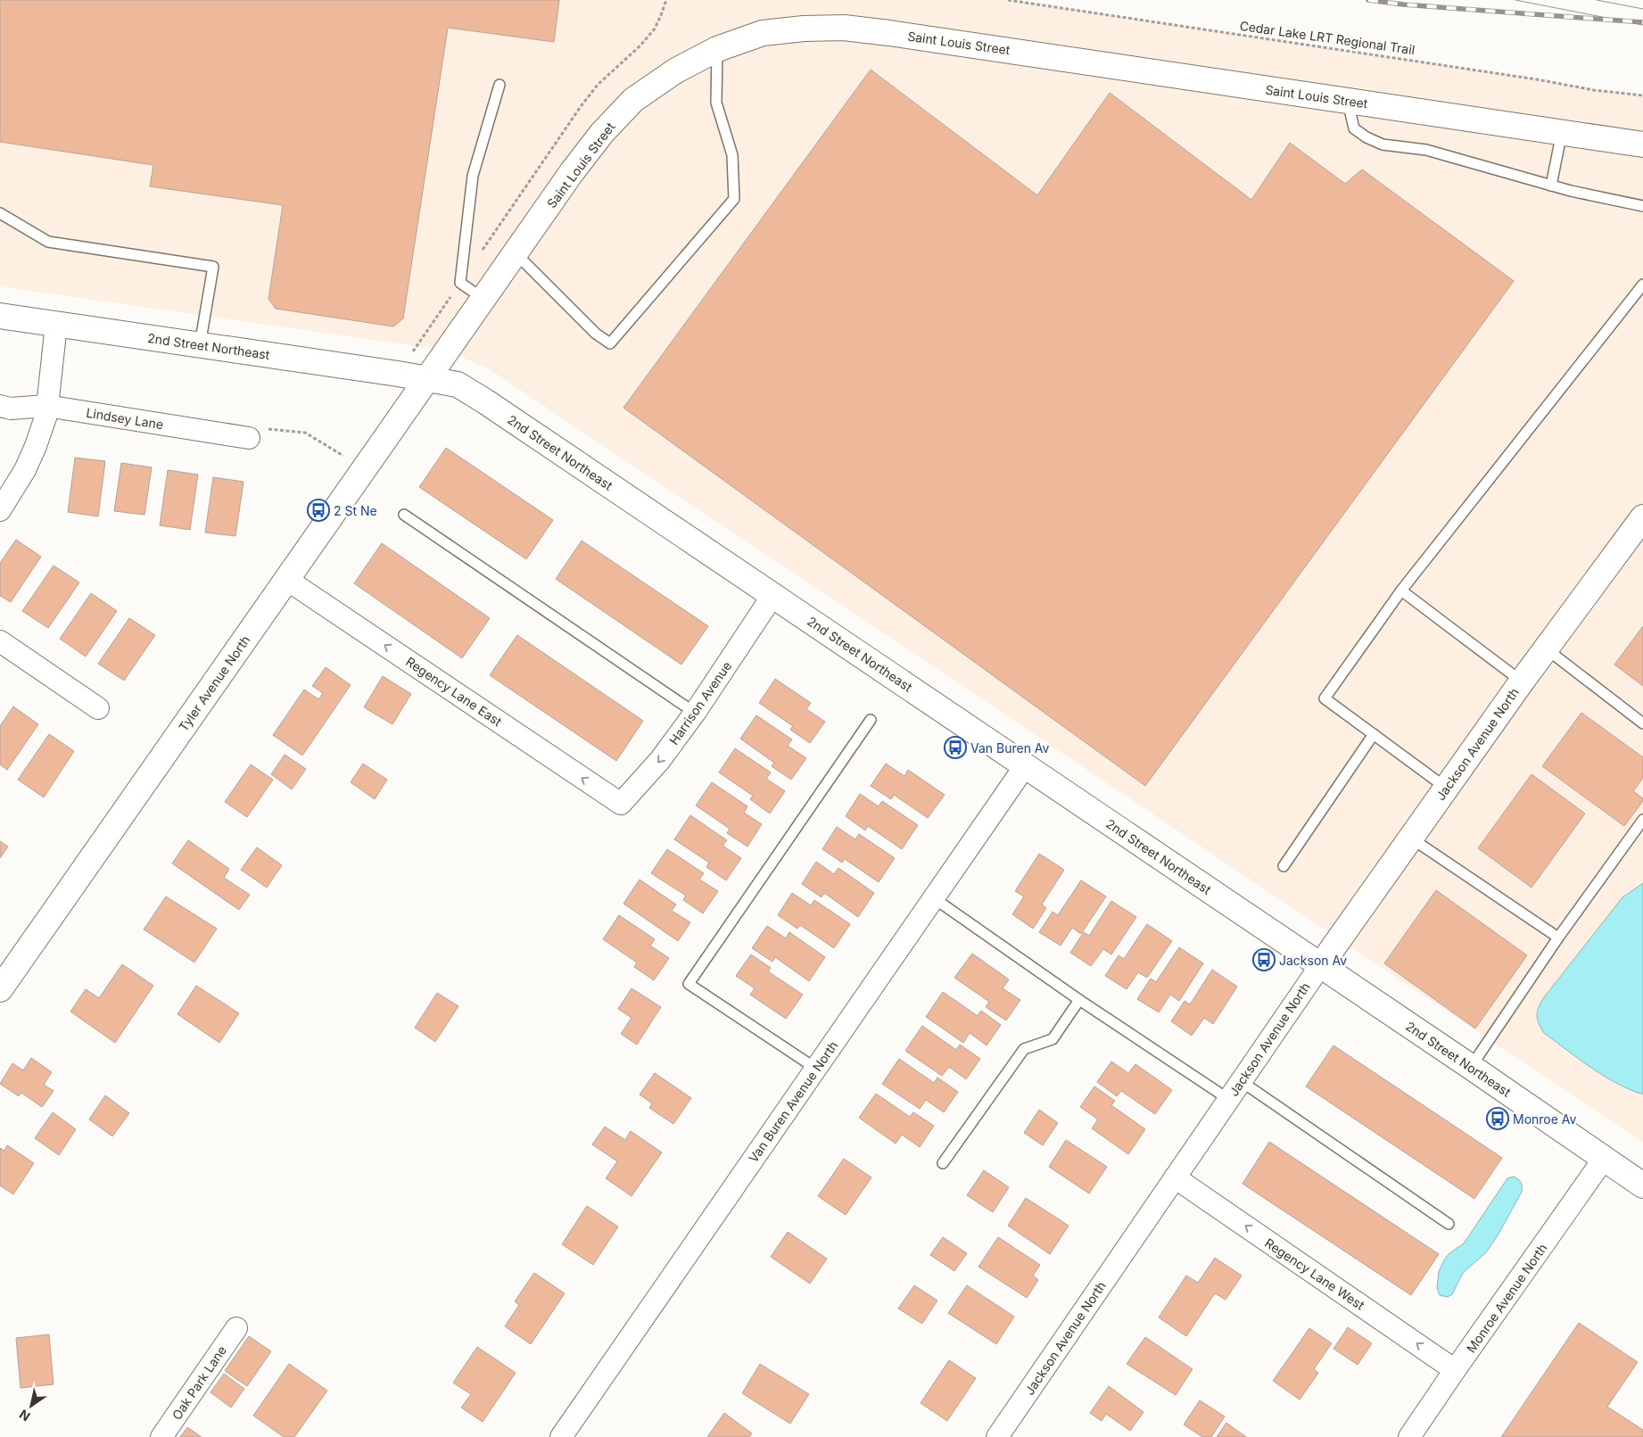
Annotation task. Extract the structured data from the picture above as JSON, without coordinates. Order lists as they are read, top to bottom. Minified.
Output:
{"streets":{"street":["Saint Louis Street","2nd Street Northeast","Lindsey Lane","Tyler Avenue North","Regency Lane East","Harrison Avenue","Jackson Avenue North","Van Buren Avenue North","Regency Lane West","Monroe Avenue North","Oak Park Lane"],"path":["Cedar Lake LRT Regional Trail"]},"crossings":[["Saint Louis Street","2nd Street Northeast"],["Saint Louis Street","Tyler Avenue North"],["2nd Street Northeast","Tyler Avenue North"],["2nd Street Northeast","Harrison Avenue"],["2nd Street Northeast","Jackson Avenue North"],["2nd Street Northeast","Van Buren Avenue North"],["2nd Street Northeast","Monroe Avenue North"],["Tyler Avenue North","Regency Lane East"],["Regency Lane East","Harrison Avenue"],["Jackson Avenue North","Regency Lane West"],["Regency Lane West","Monroe Avenue North"]],"one_way":["Regency Lane East","Harrison Avenue","Regency Lane West"],"places":{"bus stop":["2 St Ne","Van Buren Av","Jackson Av","Monroe Av"]},"north":"bottom left"}
